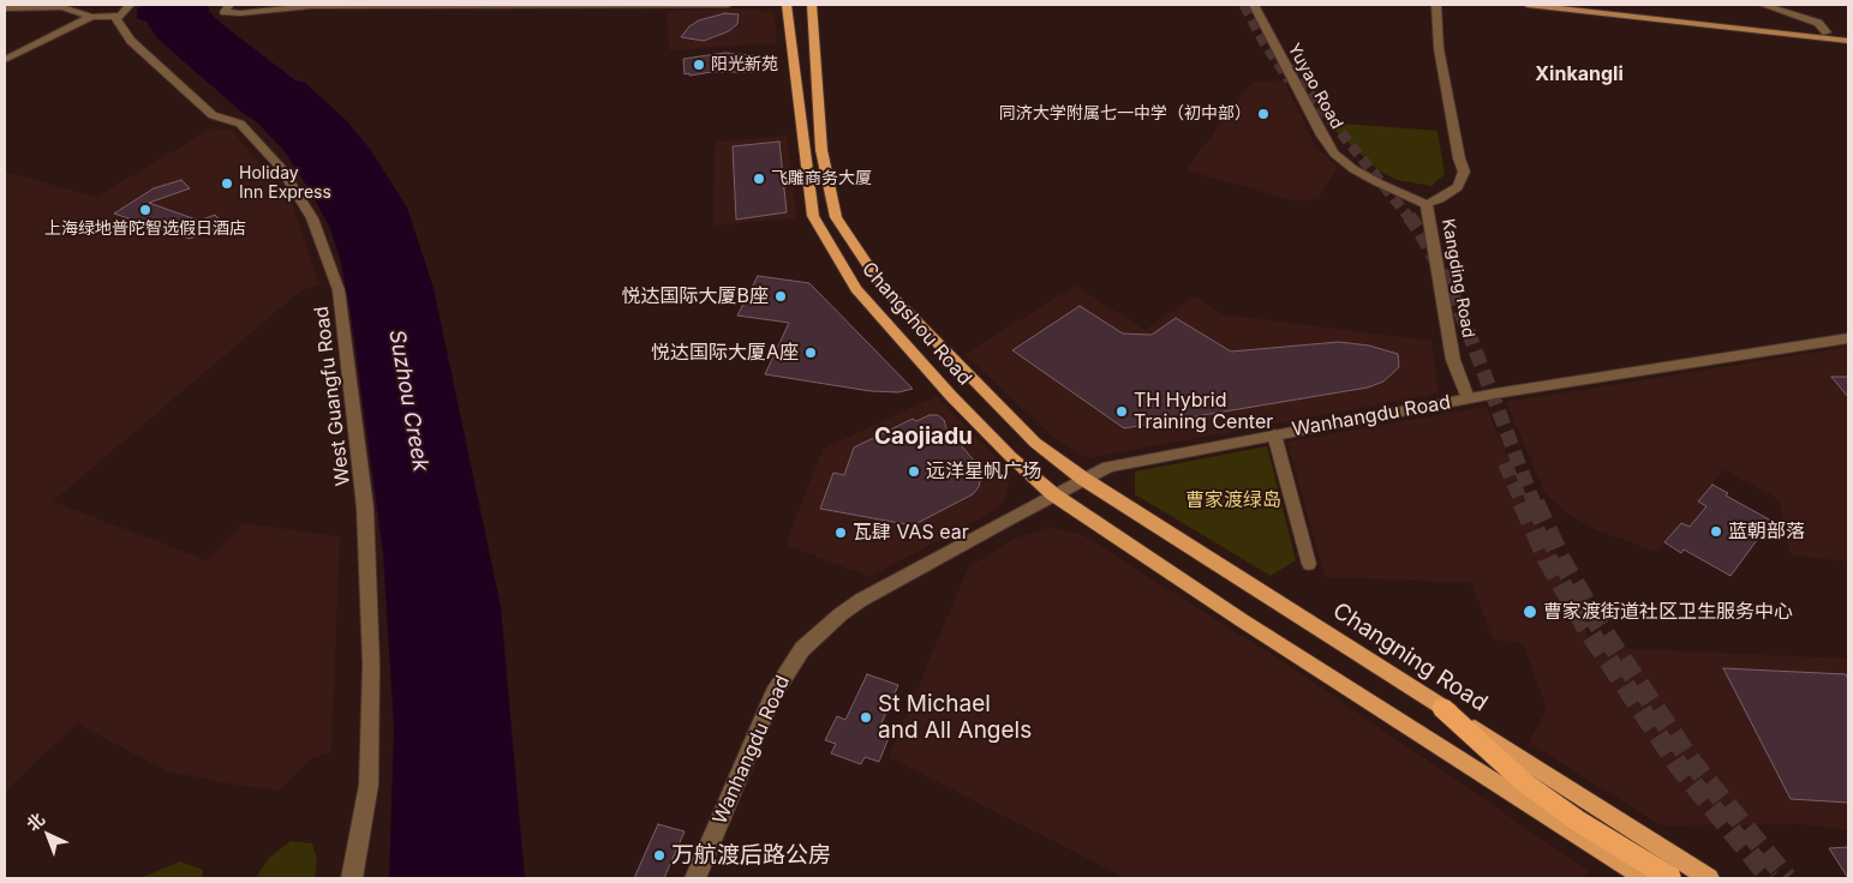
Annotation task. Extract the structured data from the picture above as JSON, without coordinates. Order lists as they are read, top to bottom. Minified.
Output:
{"streets":{"main road":["Changshou Road","Changning Road"],"street":["Yuyao Road","Kangding Road","West Guangfu Road","Wanhangdu Road"]},"crossings":[["Yuyao Road","Kangding Road"],["Kangding Road","Wanhangdu Road"],["Changshou Road","Wanhangdu Road"],["Changshou Road","Changning Road"],["Wanhangdu Road","Changning Road"]],"districts":["Xinkangli","Caojiadu"],"water":["Suzhou Creek"],"parks":["曹家渡绿岛"],"places":["阳光新苑","同济大学附属七一中学（初中部）","飞雕商务大厦","Holiday Inn Express","上海绿地普陀智选假日酒店","悦达国际大厦B座","悦达国际大厦A座","TH Hybrid Training Center","远洋星帆广场","蓝朝部落","瓦肆 VAS ear","曹家渡街道社区卫生服务中心","St Michael and All Angels","万航渡后路公房"],"north":"top left"}
